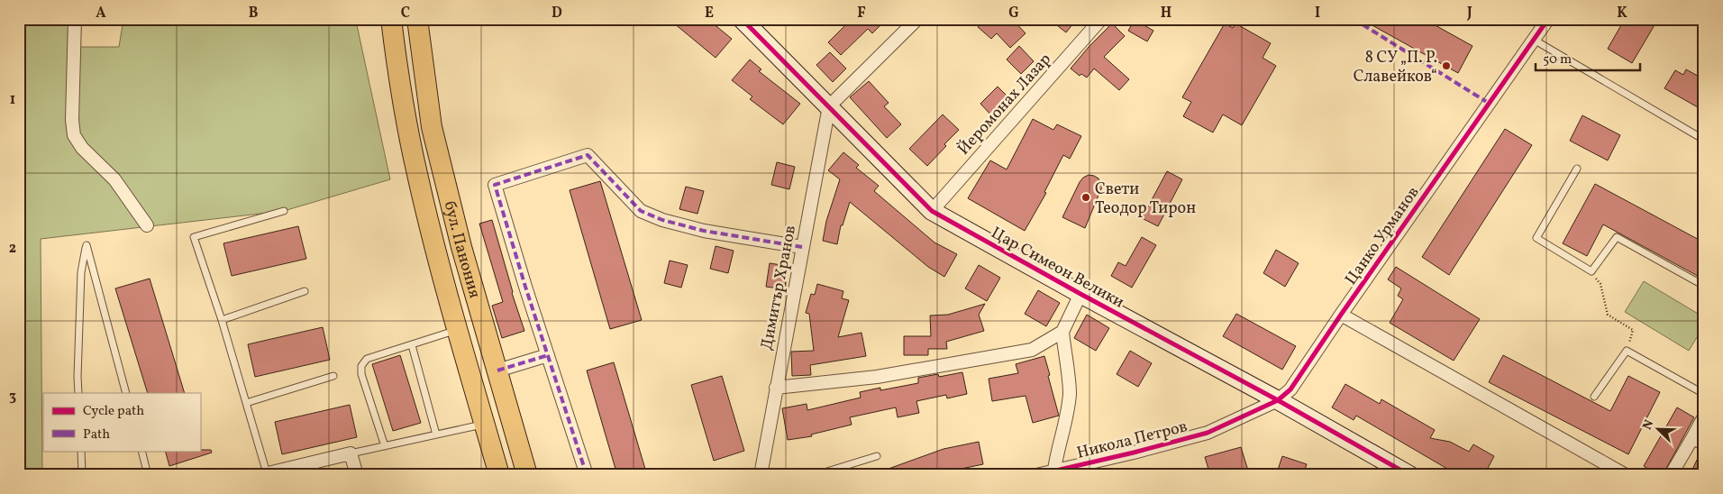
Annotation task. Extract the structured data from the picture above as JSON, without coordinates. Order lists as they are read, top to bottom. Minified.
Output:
{"streets":{"main road":["бул. Панония","Цар Симеон Велики"],"street":["Йеромонах Лазар","Цанко Урманов","Димитър Хранов","Никола Петров"]},"crossings":[["Йеромонах Лазар","Цар Симеон Велики"],["Цанко Урманов","Цар Симеон Велики"],["Цанко Урманов","Никола Петров"],["Цар Симеон Велики","Димитър Хранов"]],"places":["8 СУ „П. Р. Славейков“","Свети Теодор Тирон"],"legend":["Cycle path","Path"],"scale_bar":"50 m","north":"top left","grid":{"columns":["A","B","C","D","E","F","G","H","I","J","K"],"rows":["1","2","3"]}}
